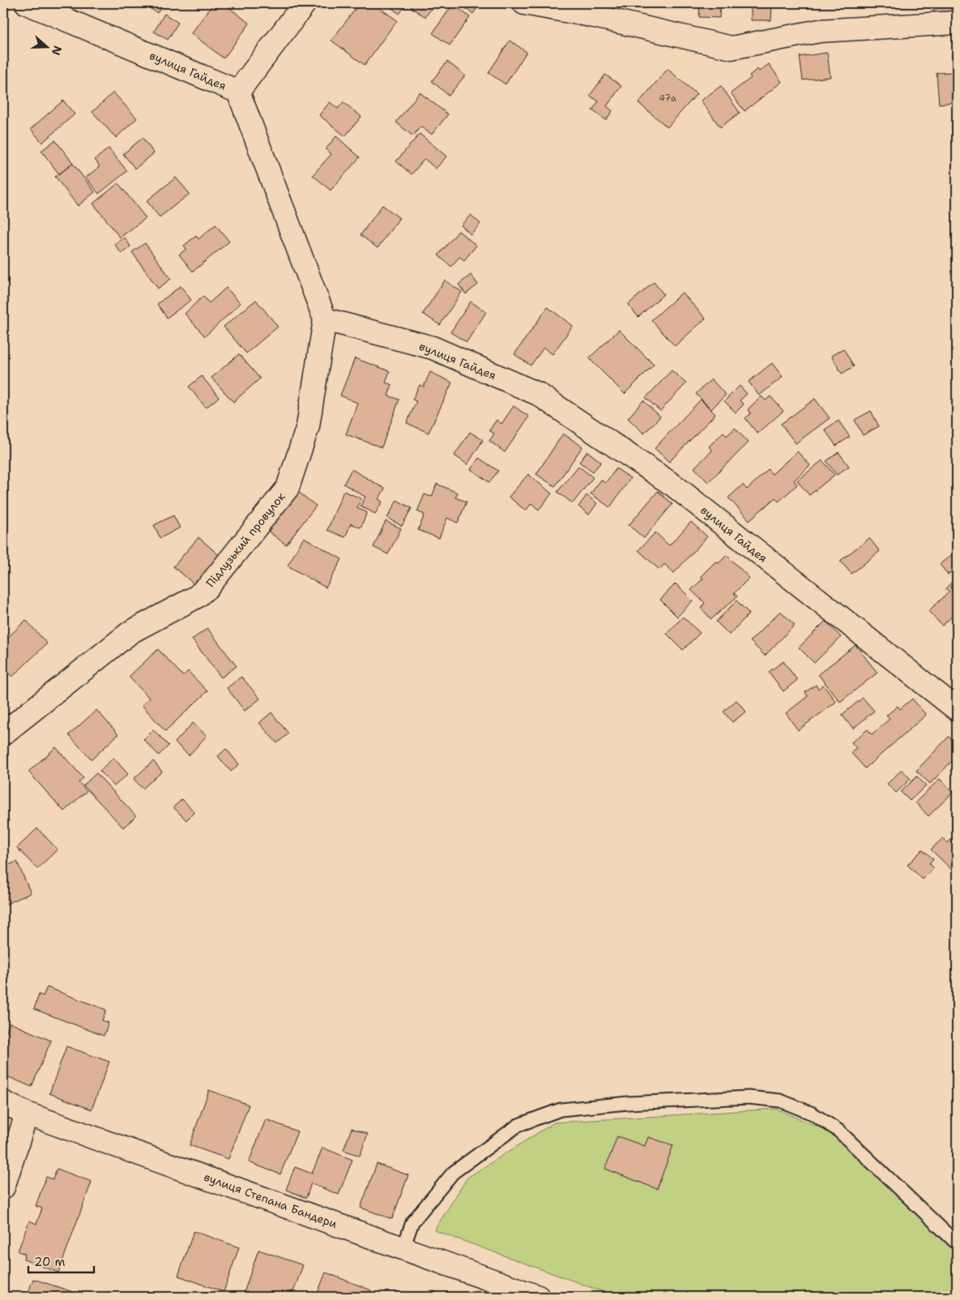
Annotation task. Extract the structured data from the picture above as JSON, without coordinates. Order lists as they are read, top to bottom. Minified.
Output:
{"streets":{"street":["вулиця Гайдея","Підлузький провулок","вулиця Степана Бандери"]},"crossings":[["вулиця Гайдея","Підлузький провулок"]],"house_numbers":["47а"],"scale_bar":"20 m","north":"right"}
